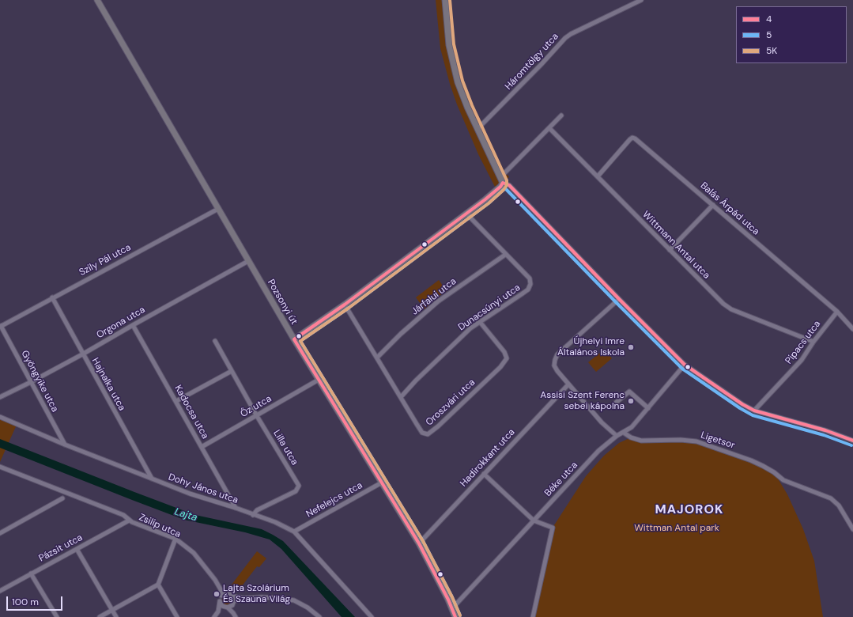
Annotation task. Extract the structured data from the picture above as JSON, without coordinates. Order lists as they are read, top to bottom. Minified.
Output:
{"streets":{"main road":["Pozsonyi út"],"street":["Háromtölgy utca","Balás Árpád utca","Wittmann Antal utca","Szily Pál utca","Járfalui utca","Dunacsúnyi utca","Orgona utca","Pipacs utca","Gyöngyike utca","Hajnalka utca","Oroszvári utca","Őz utca","Kadocsa utca","Ligetsor","Lilla utca","Hadirokkant utca","Béke utca","Dohy János utca","Nefelejcs utca","Zsilip utca","Pázsit utca"]},"crossings":[["Balás Árpád utca","Wittmann Antal utca"],["Balás Árpád utca","Pipacs utca"],["Wittmann Antal utca","Pipacs utca"],["Szily Pál utca","Pozsonyi út"],["Szily Pál utca","Gyöngyike utca"],["Szily Pál utca","Hajnalka utca"],["Járfalui utca","Dunacsúnyi utca"],["Járfalui utca","Oroszvári utca"],["Pozsonyi út","Orgona utca"],["Pozsonyi út","Őz utca"],["Pozsonyi út","Hadirokkant utca"],["Pozsonyi út","Béke utca"],["Pozsonyi út","Nefelejcs utca"],["Dunacsúnyi utca","Oroszvári utca"],["Orgona utca","Gyöngyike utca"],["Orgona utca","Hajnalka utca"],["Orgona utca","Kadocsa utca"],["Gyöngyike utca","Dohy János utca"],["Hajnalka utca","Dohy János utca"],["Őz utca","Kadocsa utca"],["Őz utca","Lilla utca"],["Kadocsa utca","Dohy János utca"],["Ligetsor","Béke utca"],["Lilla utca","Dohy János utca"],["Dohy János utca","Nefelejcs utca"],["Zsilip utca","Pázsit utca"]],"districts":["MAJOROK"],"water":["Lajta"],"parks":["Wittman Antal park"],"places":["Újhelyi Imre Általános Iskola","Assisi Szent Ferenc sebei kápolna","Lajta Szolárium És Szauna Világ"],"lines":["transit line 5K","transit line 4","transit line 5"],"legend":["4","5","5K"],"scale_bar":"100 m"}
